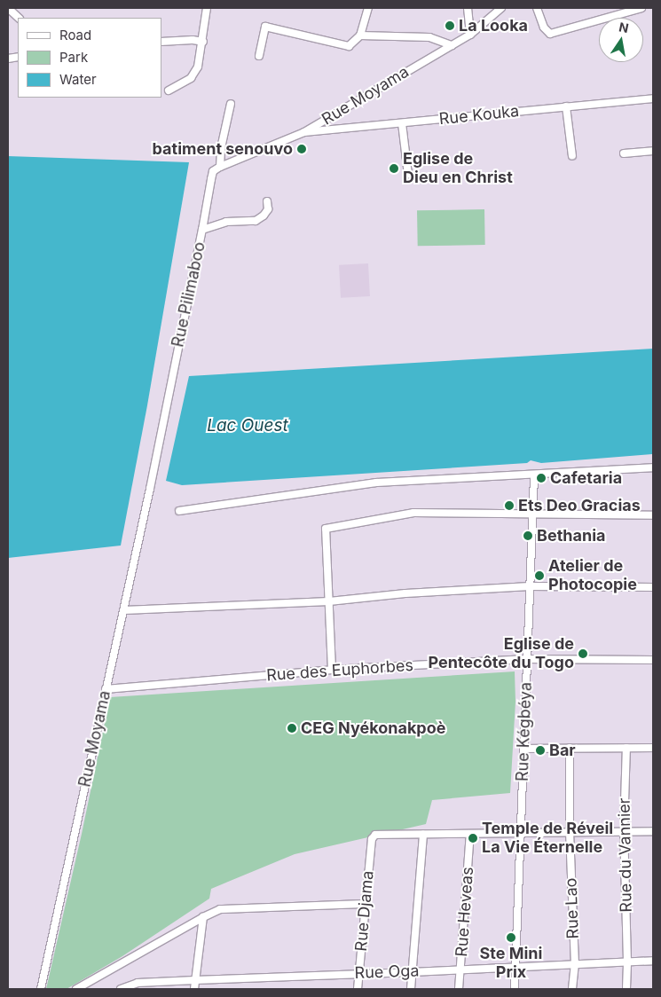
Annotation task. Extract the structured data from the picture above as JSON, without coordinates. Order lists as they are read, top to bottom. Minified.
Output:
{"streets":{"street":["Rue Moyama","Rue Kouka","Rue Pilimaboo","Rue des Euphorbes","Rue Kégbéya","Rue du Vannier","Rue Lao","Rue Djama","Rue Heveas","Rue Oga"]},"crossings":[["Rue Moyama","Rue Kouka"],["Rue Moyama","Rue Pilimaboo"],["Rue Moyama","Rue des Euphorbes"],["Rue des Euphorbes","Rue Kégbéya"],["Rue Kégbéya","Rue Oga"],["Rue du Vannier","Rue Oga"],["Rue Lao","Rue Oga"],["Rue Djama","Rue Oga"],["Rue Heveas","Rue Oga"]],"water":["Lac Ouest"],"places":["La Looka","batiment senouvo","Eglise de Dieu en Christ","Cafetaria","Ets Deo Gracias","Bethania","Atelier de Photocopie","Eglise de Pentecôte du Togo","CEG Nyékonakpoè","Bar","Temple de Réveil La Vie Éternelle","Ste Mini Prix"],"legend":["Road","Park","Water"],"north":"top"}
